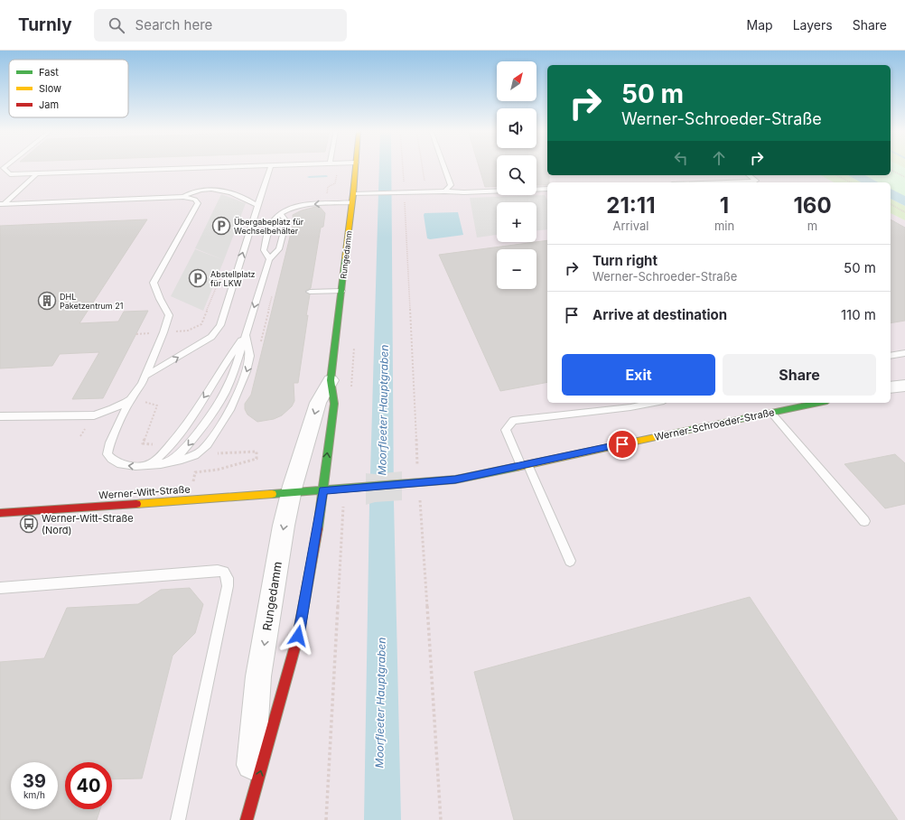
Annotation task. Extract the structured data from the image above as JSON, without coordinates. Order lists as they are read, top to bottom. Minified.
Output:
{"streets":{"street":["Rungedamm","Werner-Schroeder-Straße","Werner-Witt-Straße"]},"crossings":[["Rungedamm","Werner-Schroeder-Straße"],["Rungedamm","Werner-Witt-Straße"],["Werner-Schroeder-Straße","Werner-Witt-Straße"]],"water":["Moorfleeter Hauptgraben"],"places":{"parking":["Übergabeplatz für Wechselbehälter","Abstellplatz für LKW"],"building":["DHL Paketzentrum 21"],"bus stop":["Werner-Witt-Straße (Nord)"]},"legend":["Fast","Slow","Jam"],"north":"top right","page":{"header":"Turnly","search":"Search here","nav":["Map","Layers","Share"],"map_buttons":["+","−"],"turn":["50 m","Werner-Schroeder-Straße"],"eta":["21:11","Arrival","1","min","160","m"],"list":[{"name":"Turn right","note":"Werner-Schroeder-Straße","value":"50 m"},{"name":"Arrive at destination","value":"110 m"}],"buttons":["Exit","Share"],"speed":"39 km/h","limit":"40"}}
